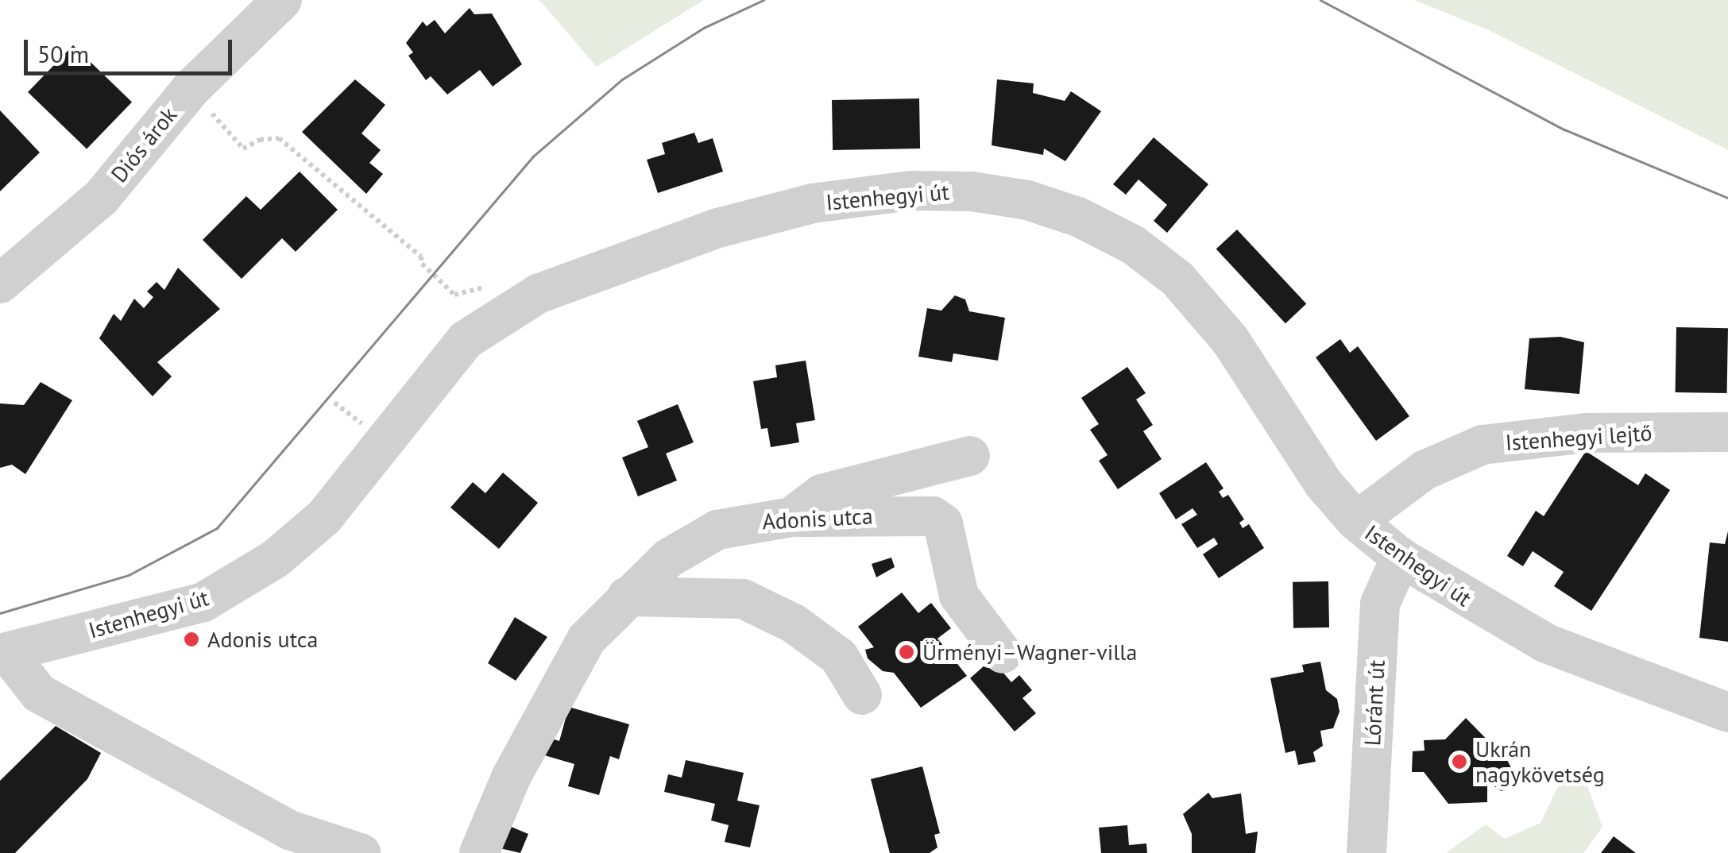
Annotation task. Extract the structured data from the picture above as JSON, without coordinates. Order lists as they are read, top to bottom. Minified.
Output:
{"streets":{"street":["Diós árok","Istenhegyi út","Istenhegyi lejtő","Adonis utca","Lóránt út"]},"crossings":[["Istenhegyi út","Istenhegyi lejtő"],["Istenhegyi út","Lóránt út"]],"places":["Adonis utca","Ürményi–Wagner-villa","Ukrán nagykövetség"],"scale_bar":"50 m"}
